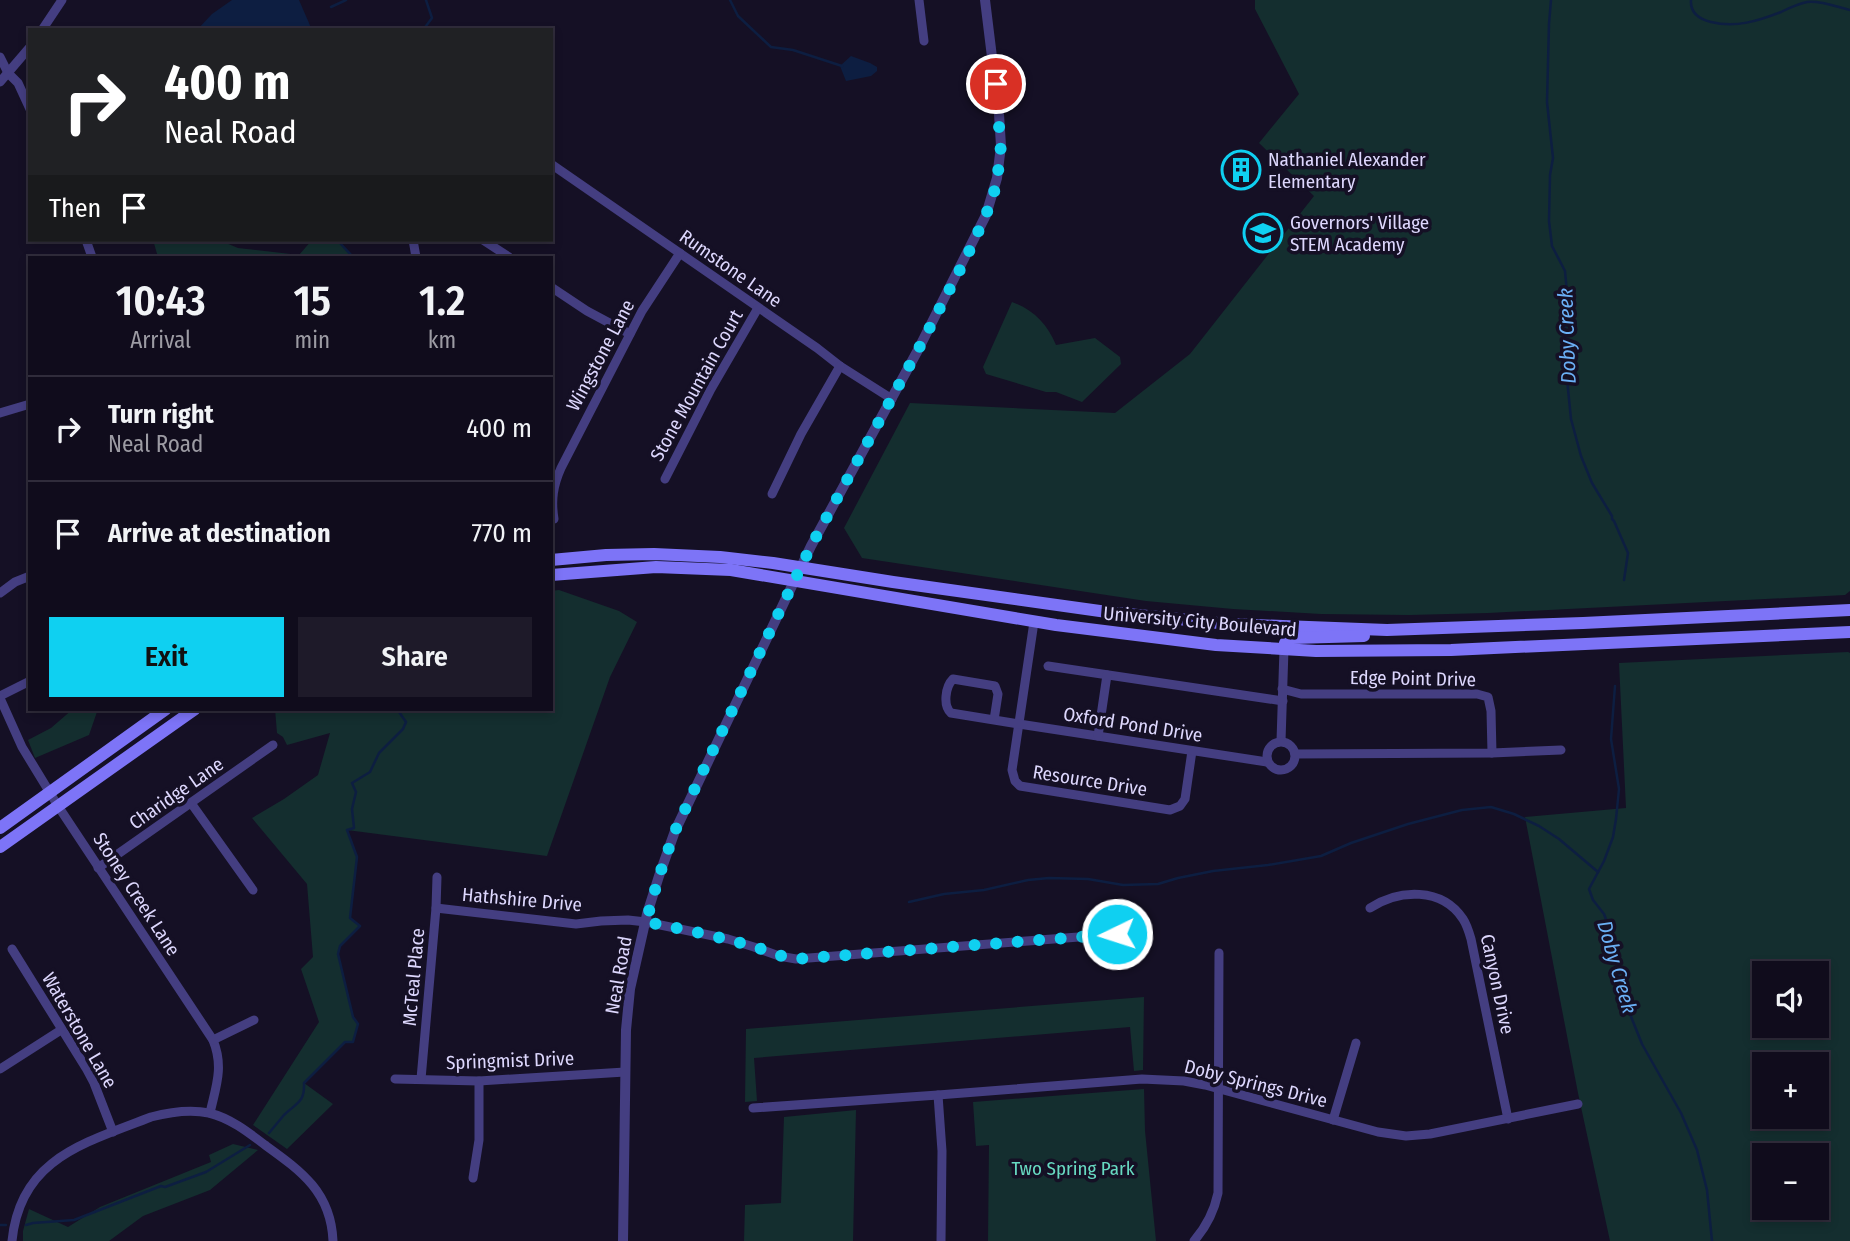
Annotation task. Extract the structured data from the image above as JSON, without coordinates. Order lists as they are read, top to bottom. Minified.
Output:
{"streets":{"main road":["University City Boulevard"],"street":["Rumstone Lane","Wingstone Lane","Stone Mountain Court","Edge Point Drive","Oxford Pond Drive","Resource Drive","Charidge Lane","Stoney Creek Lane","Hathshire Drive","Neal Road","McTeal Place","Canyon Drive","Waterstone Lane","Springmist Drive","Doby Springs Drive"]},"crossings":[["Rumstone Lane","Wingstone Lane"],["Rumstone Lane","Stone Mountain Court"],["Rumstone Lane","Neal Road"],["University City Boulevard","Resource Drive"],["University City Boulevard","Neal Road"],["Edge Point Drive","Oxford Pond Drive"],["Oxford Pond Drive","Resource Drive"],["Charidge Lane","Stoney Creek Lane"],["Hathshire Drive","Neal Road"],["Hathshire Drive","McTeal Place"],["Neal Road","Springmist Drive"],["McTeal Place","Springmist Drive"],["Canyon Drive","Doby Springs Drive"]],"water":["Doby Creek"],"parks":["Two Spring Park"],"places":{"building":["Nathaniel Alexander Elementary"],"school or university":["Governors' Village STEM Academy"]},"page":{"turn":["400 m","Neal Road"],"then":"Then","eta":["10:43","Arrival","15","min","1.2","km"],"list":[{"name":"Turn right","note":"Neal Road","value":"400 m"},{"name":"Arrive at destination","value":"770 m"}],"buttons":["Exit","Share"],"map_buttons":["+","−"]}}
